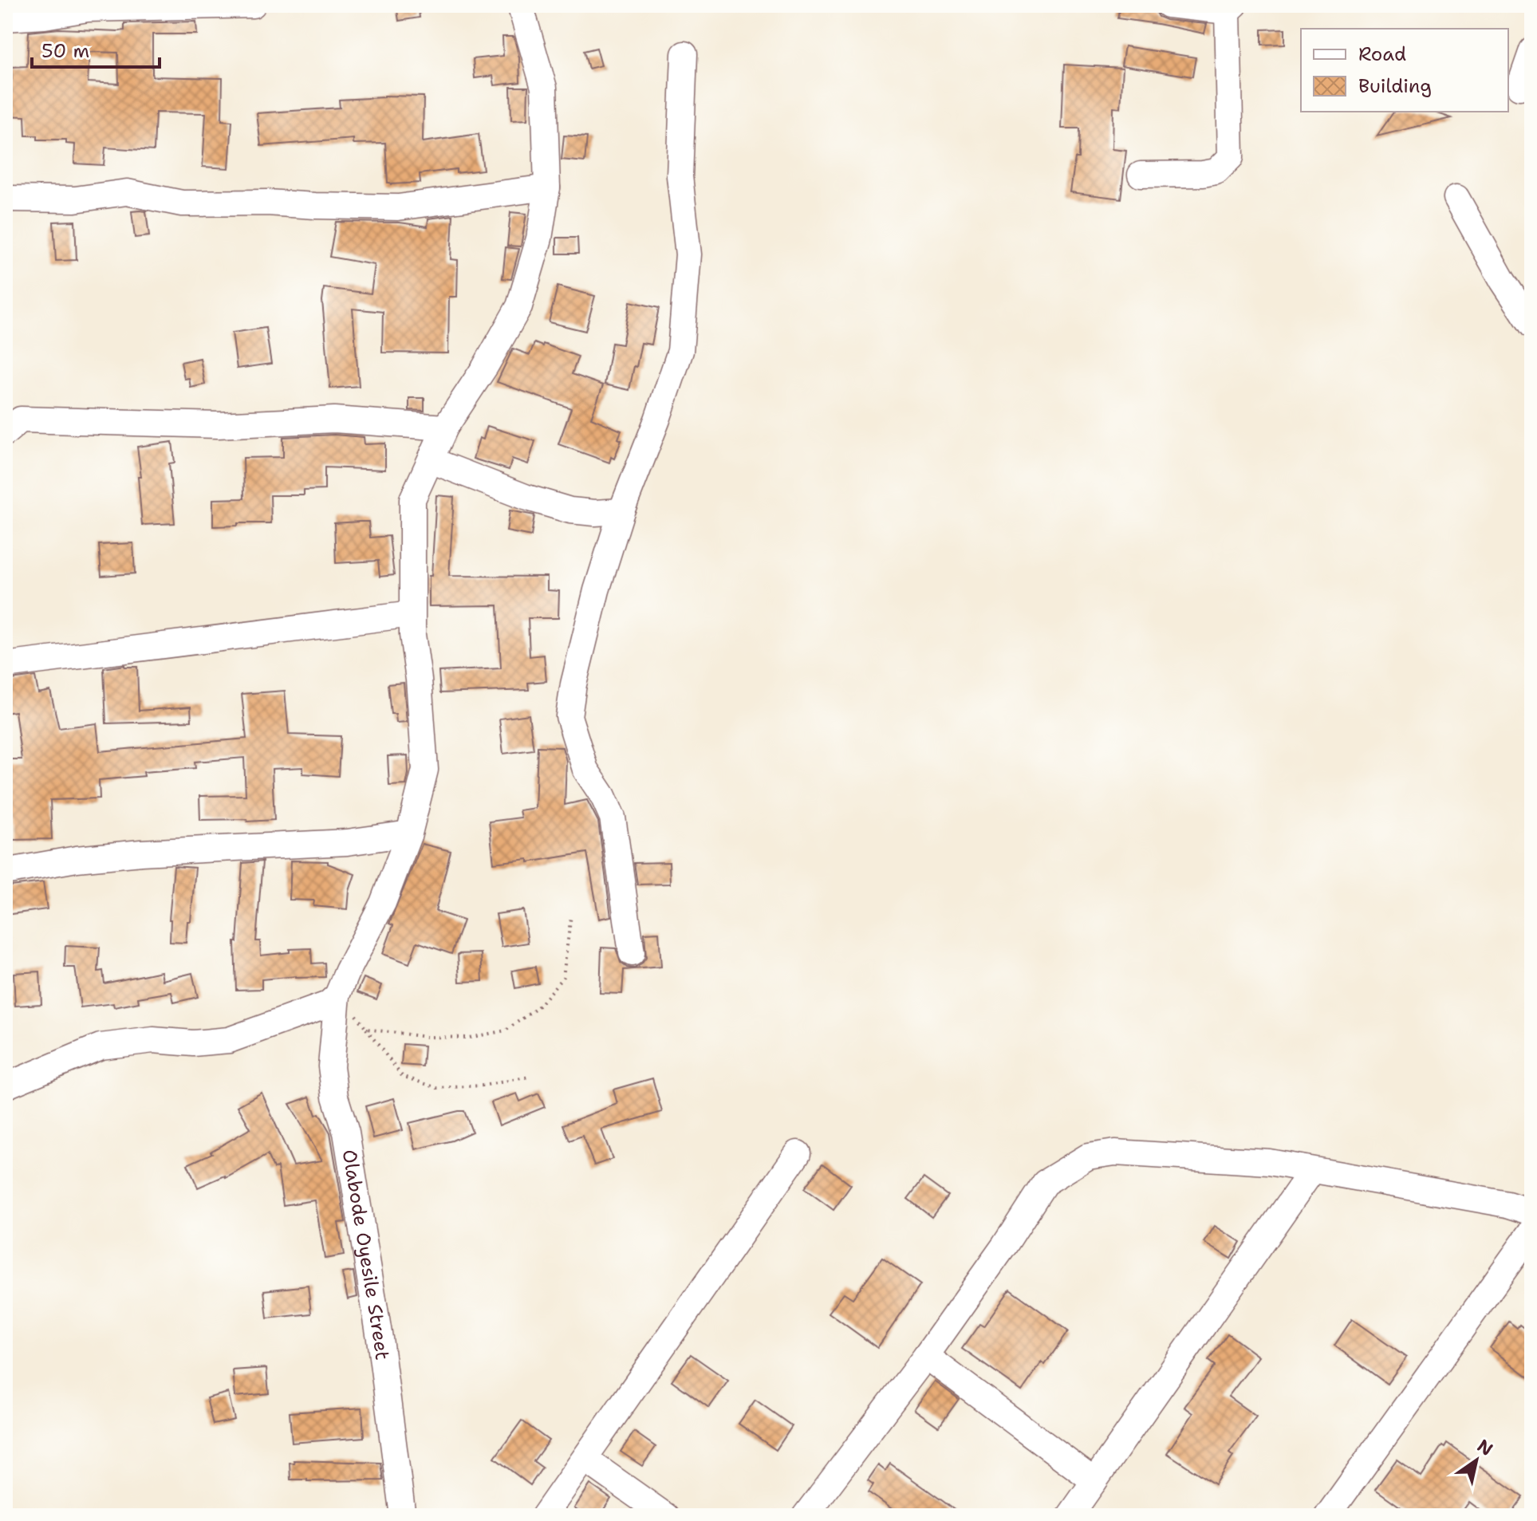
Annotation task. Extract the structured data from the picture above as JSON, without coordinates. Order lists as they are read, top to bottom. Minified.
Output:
{"streets":{"street":["Olabode Oyesile Street"]},"legend":["Road","Building"],"scale_bar":"50 m","north":"top right"}
